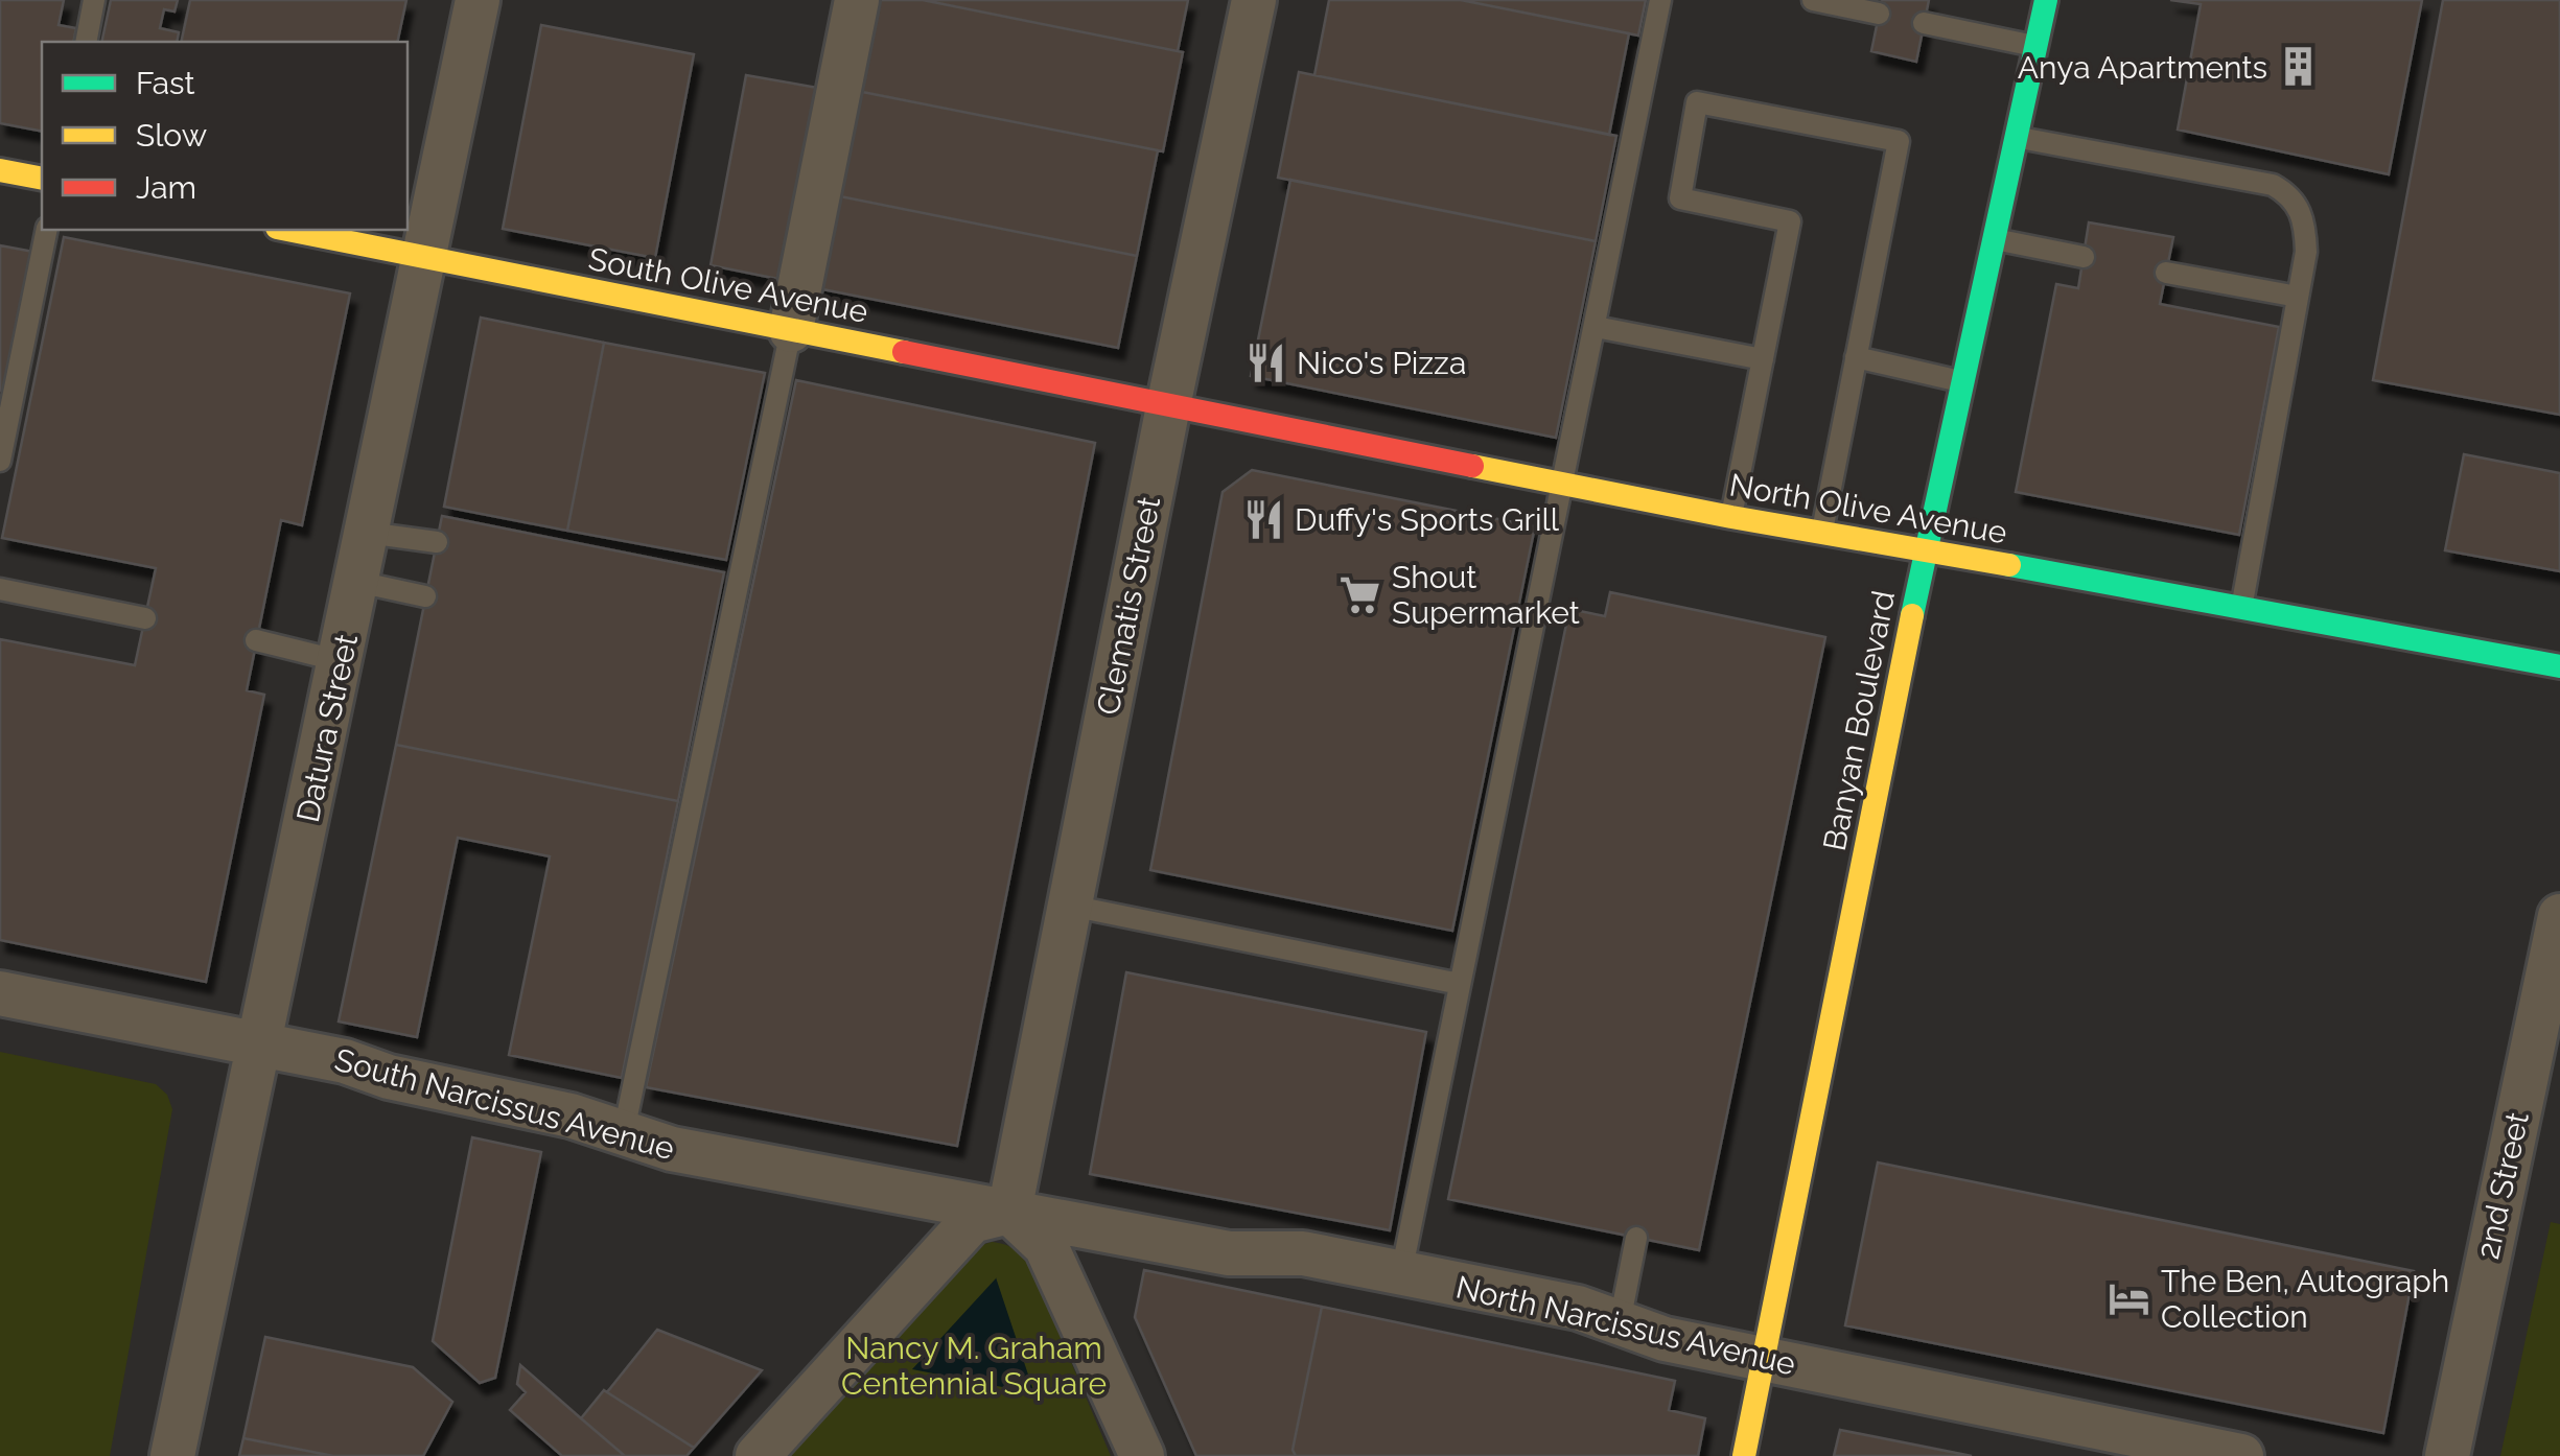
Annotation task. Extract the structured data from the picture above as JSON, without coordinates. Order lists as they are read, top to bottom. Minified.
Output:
{"streets":{"street":["South Olive Avenue","North Olive Avenue","Clematis Street","Banyan Boulevard","Datura Street","South Narcissus Avenue","2nd Street","North Narcissus Avenue"]},"crossings":[["South Olive Avenue","North Olive Avenue"],["South Olive Avenue","Clematis Street"],["South Olive Avenue","Datura Street"],["North Olive Avenue","Clematis Street"],["North Olive Avenue","Banyan Boulevard"],["Clematis Street","South Narcissus Avenue"],["Clematis Street","North Narcissus Avenue"],["Banyan Boulevard","North Narcissus Avenue"],["Datura Street","South Narcissus Avenue"],["South Narcissus Avenue","North Narcissus Avenue"]],"parks":["Nancy M. Graham Centennial Square"],"places":{"building":["Anya Apartments"],"restaurant":["Nico's Pizza","Duffy's Sports Grill"],"supermarket":["Shout Supermarket"],"hotel":["The Ben, Autograph Collection"]},"legend":["Fast","Slow","Jam"]}
